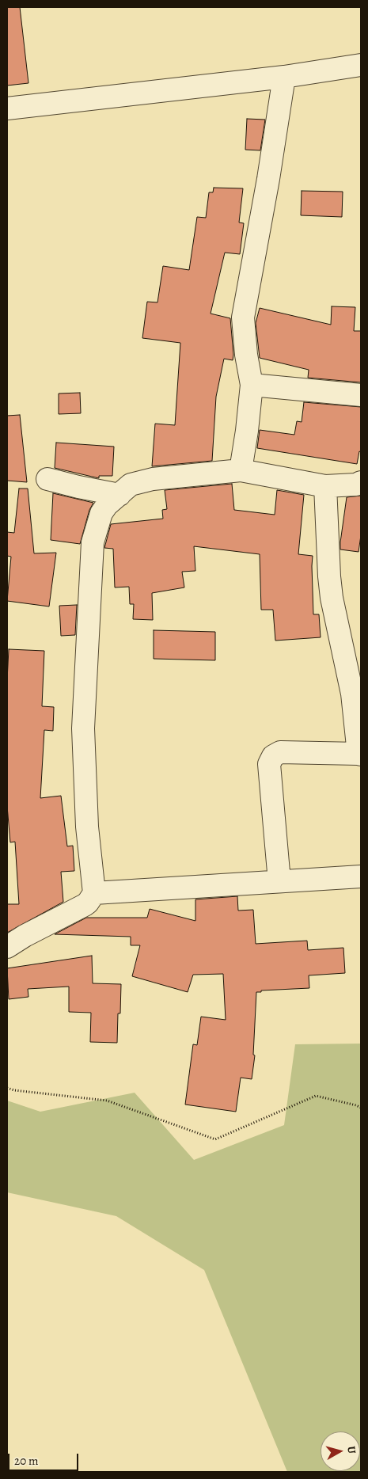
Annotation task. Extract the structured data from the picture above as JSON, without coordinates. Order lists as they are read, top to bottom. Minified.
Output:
{"scale_bar":"20 m","north":"right"}
